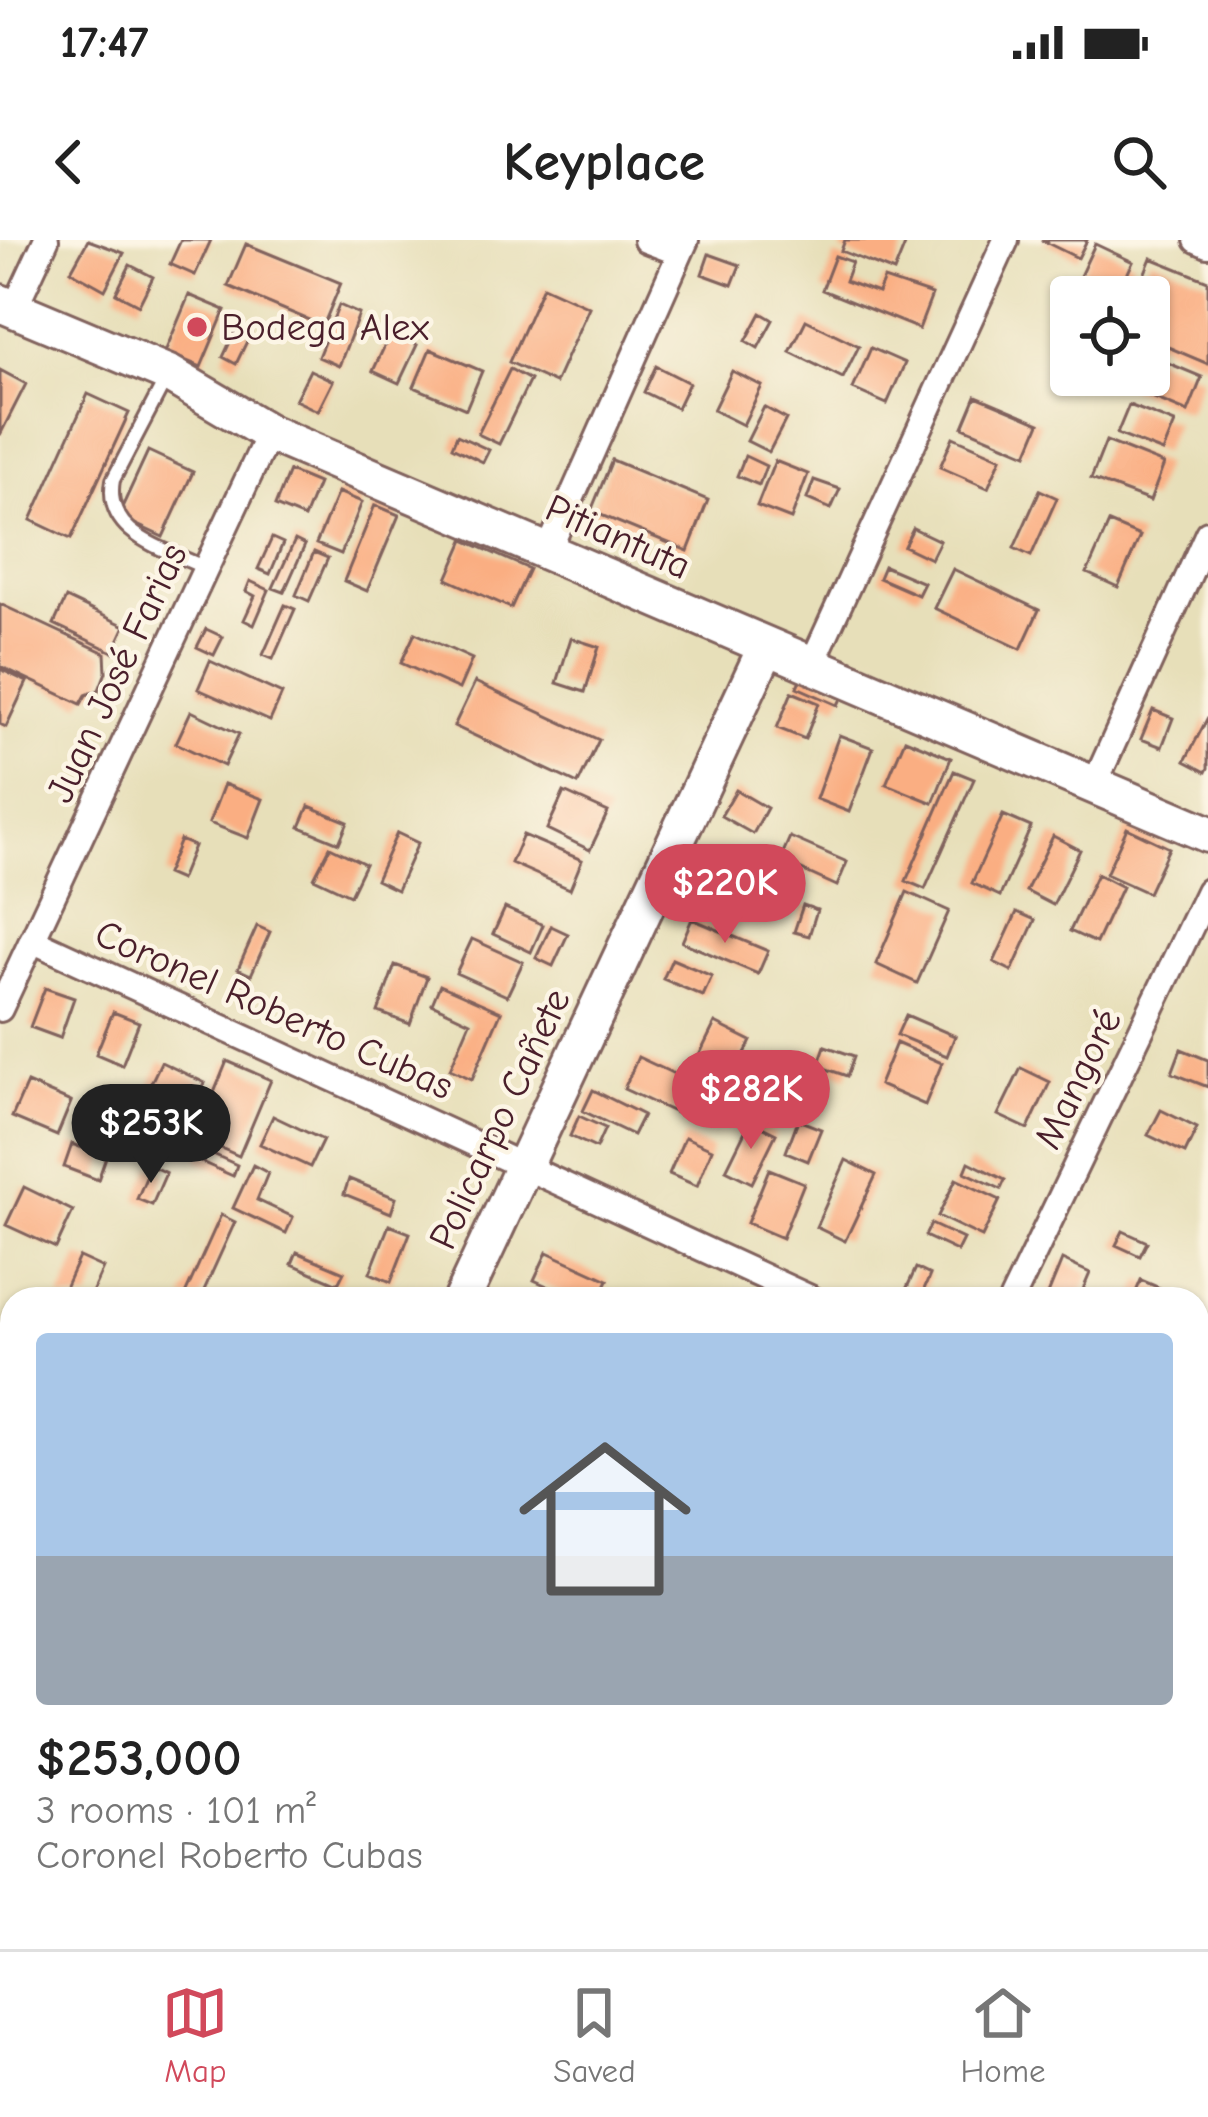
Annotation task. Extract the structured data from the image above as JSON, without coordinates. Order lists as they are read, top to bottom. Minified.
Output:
{"streets":{"street":["Pitiantuta","Juan José Farias","Coronel Roberto Cubas","Mangoré","Policarpo Cañete"]},"crossings":[["Pitiantuta","Juan José Farias"],["Pitiantuta","Policarpo Cañete"],["Juan José Farias","Coronel Roberto Cubas"],["Coronel Roberto Cubas","Policarpo Cañete"]],"places":["Bodega Alex"],"page":{"status":"17:47","header":"Keyplace","price":["$220K","$282K","$253K"],"list":[{"name":"$253,000","note":"3 rooms · 101 m² · Coronel Roberto Cubas"}],"tabs":["Map","Saved","Home"]}}
